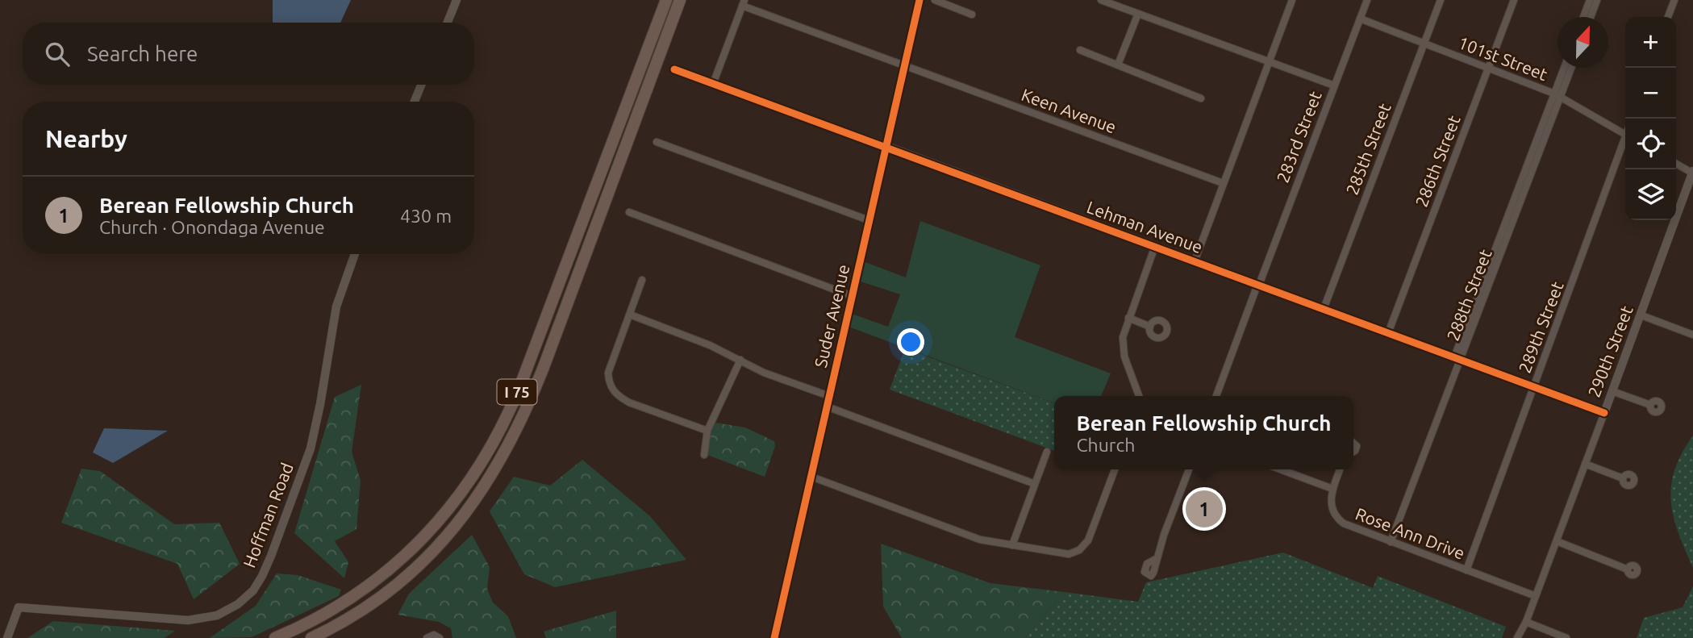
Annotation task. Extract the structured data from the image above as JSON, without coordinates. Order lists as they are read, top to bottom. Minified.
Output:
{"streets":{"highway":["I 75"],"street":["101st Street","Keen Avenue","283rd Street","285th Street","286th Street","Lehman Avenue","288th Street","Suder Avenue","289th Street","290th Street","Hoffman Road","Rose Ann Drive"]},"crossings":[["101st Street","283rd Street"],["101st Street","285th Street"],["101st Street","286th Street"],["101st Street","288th Street"],["Keen Avenue","Suder Avenue"],["283rd Street","Lehman Avenue"],["285th Street","Lehman Avenue"],["286th Street","Lehman Avenue"],["Lehman Avenue","288th Street"],["Lehman Avenue","Suder Avenue"],["Lehman Avenue","289th Street"],["Lehman Avenue","290th Street"],["288th Street","Rose Ann Drive"],["289th Street","Rose Ann Drive"],["290th Street","Rose Ann Drive"]],"north":"top","page":{"map_buttons":["+","−"],"search":"Search here","heading":"Nearby","list":[{"mark":"1","name":"Berean Fellowship Church","note":"Church · Onondaga Avenue","value":"430 m"}],"popup":["Berean Fellowship Church","Church"],"pins":"1"}}
